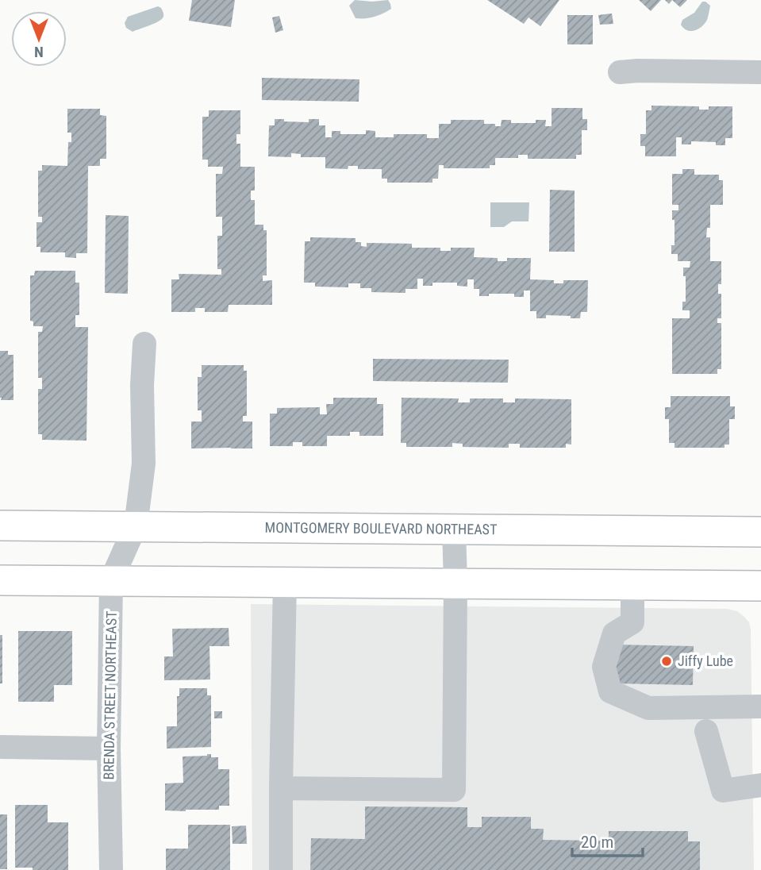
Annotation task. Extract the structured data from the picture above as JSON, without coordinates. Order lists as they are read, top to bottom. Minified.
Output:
{"streets":{"main road":["MONTGOMERY BOULEVARD NORTHEAST"],"street":["BRENDA STREET NORTHEAST"]},"crossings":[["MONTGOMERY BOULEVARD NORTHEAST","BRENDA STREET NORTHEAST"]],"places":["Jiffy Lube"],"scale_bar":"20 m","north":"bottom"}
